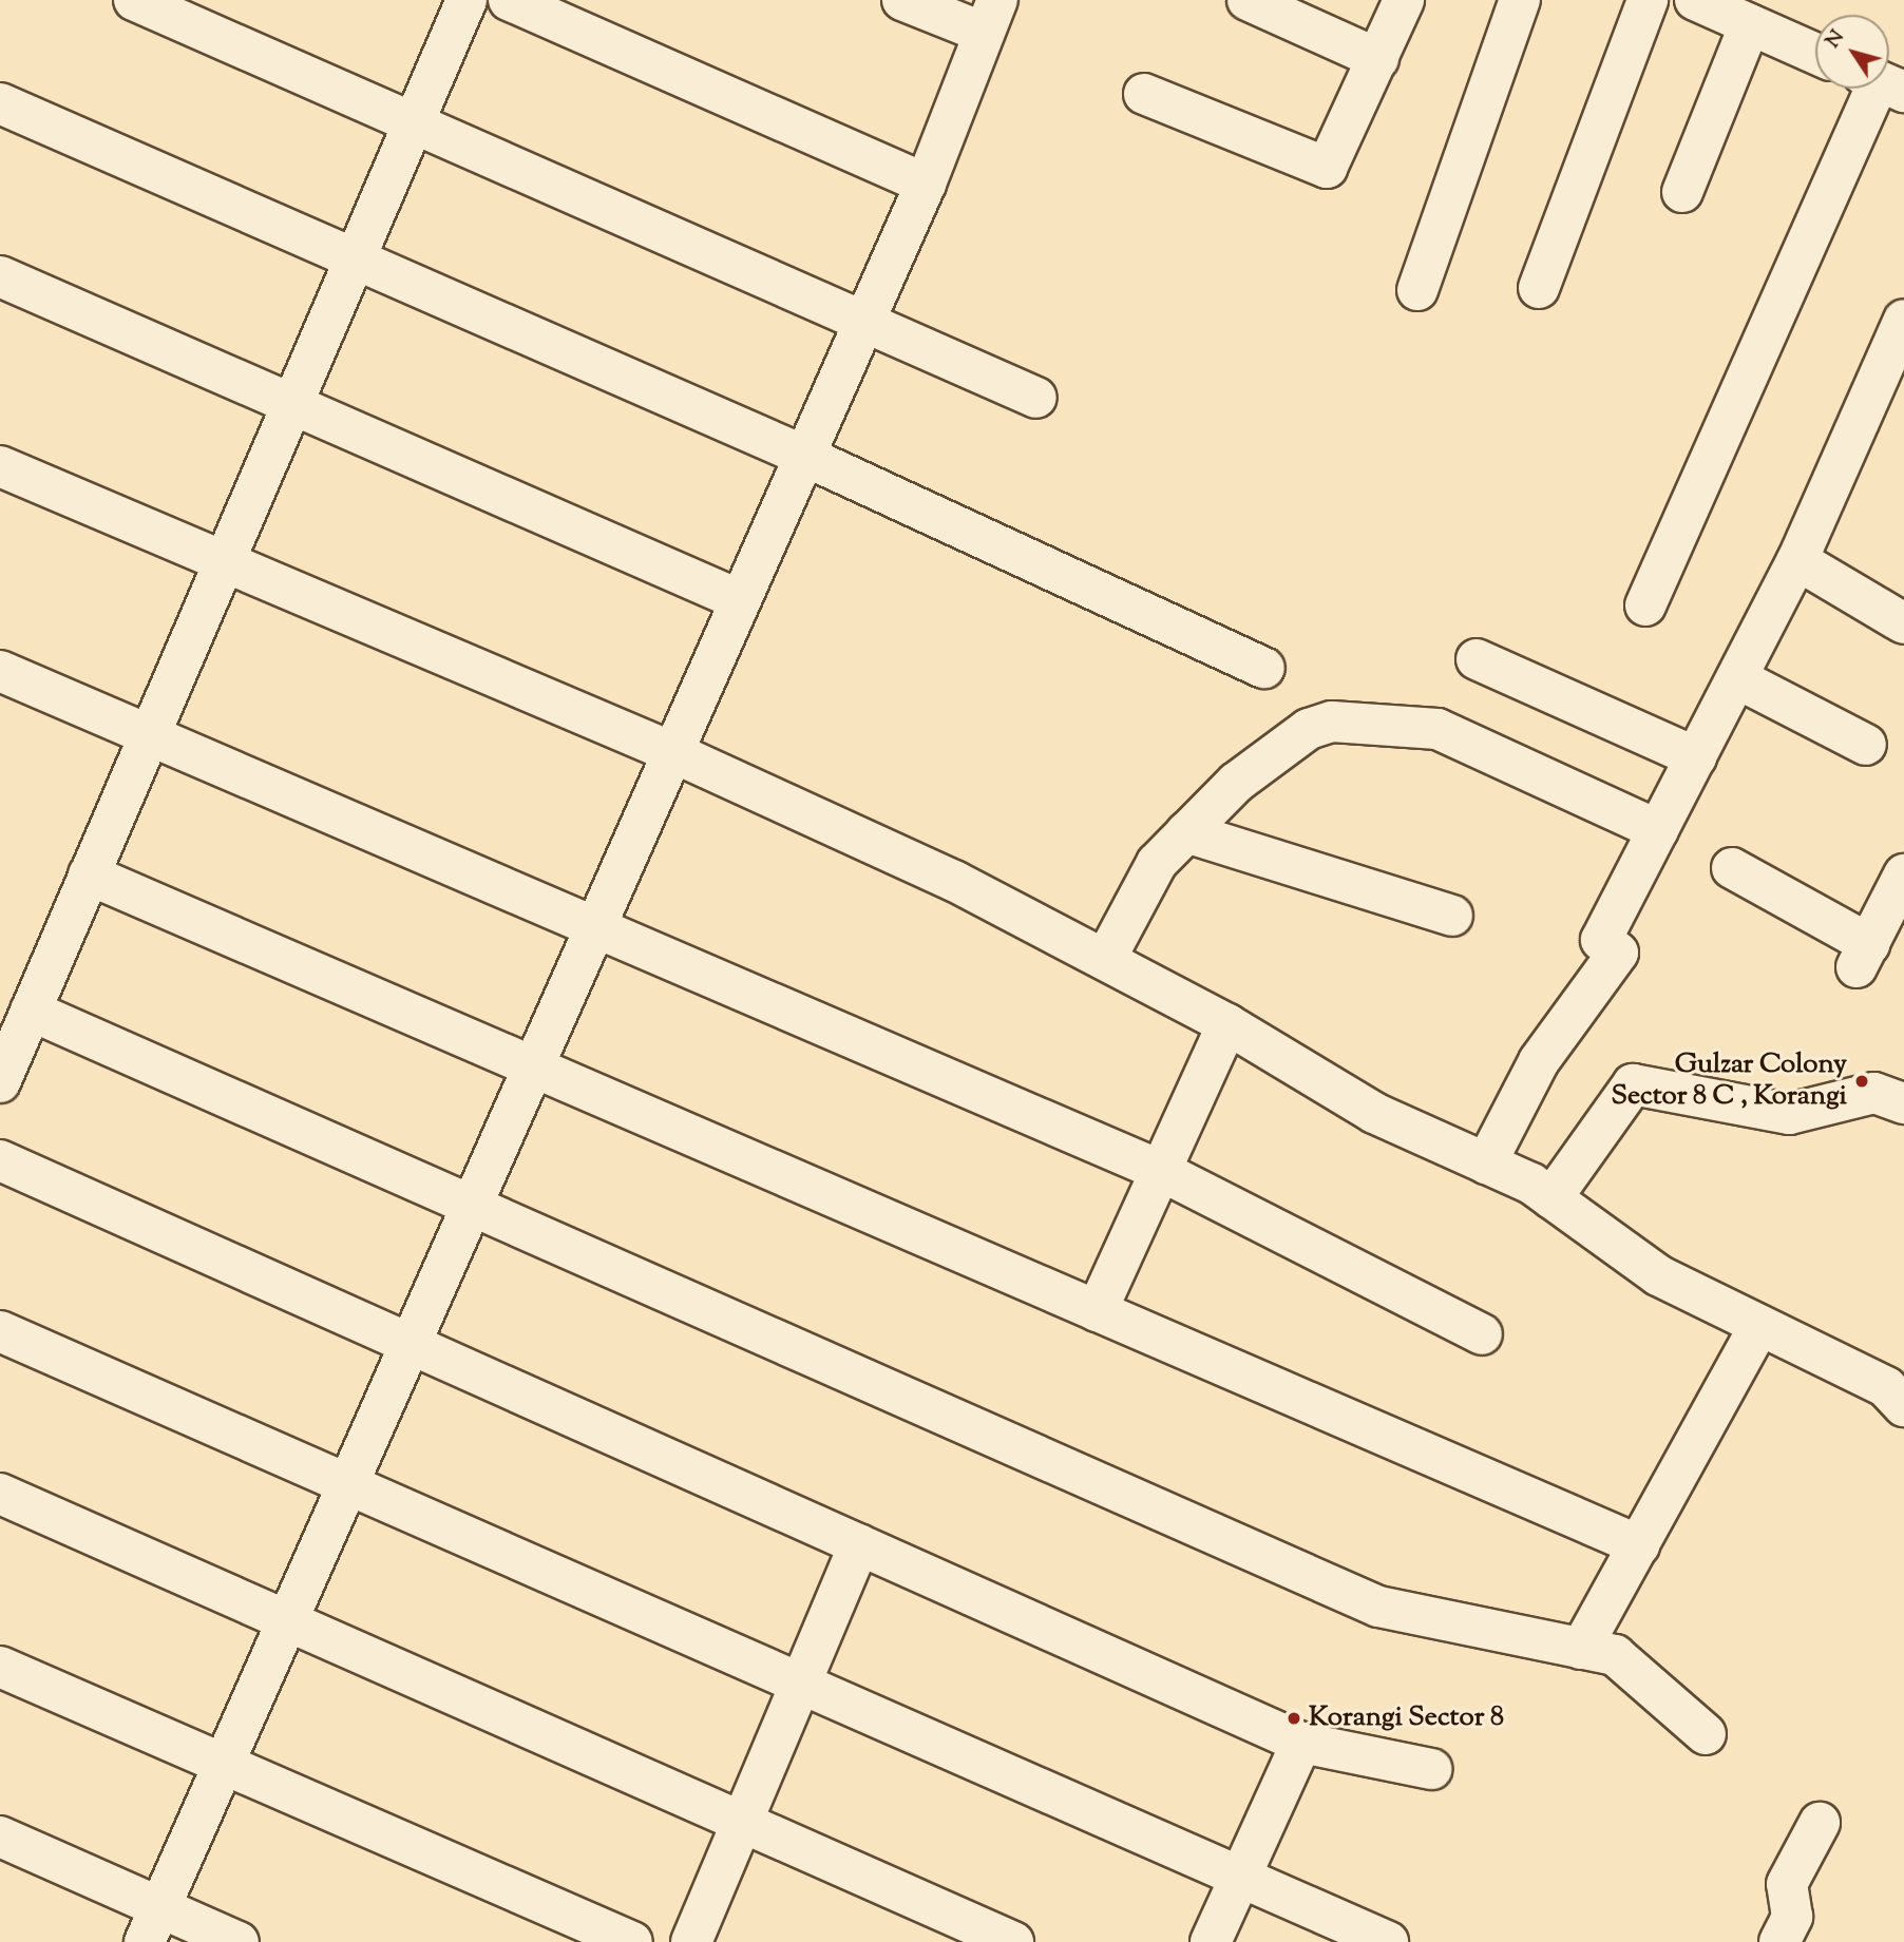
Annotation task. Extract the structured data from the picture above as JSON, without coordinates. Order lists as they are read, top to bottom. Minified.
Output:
{"places":["Gulzar Colony Sector 8 C , Korangi","Korangi Sector 8"],"north":"top left"}
